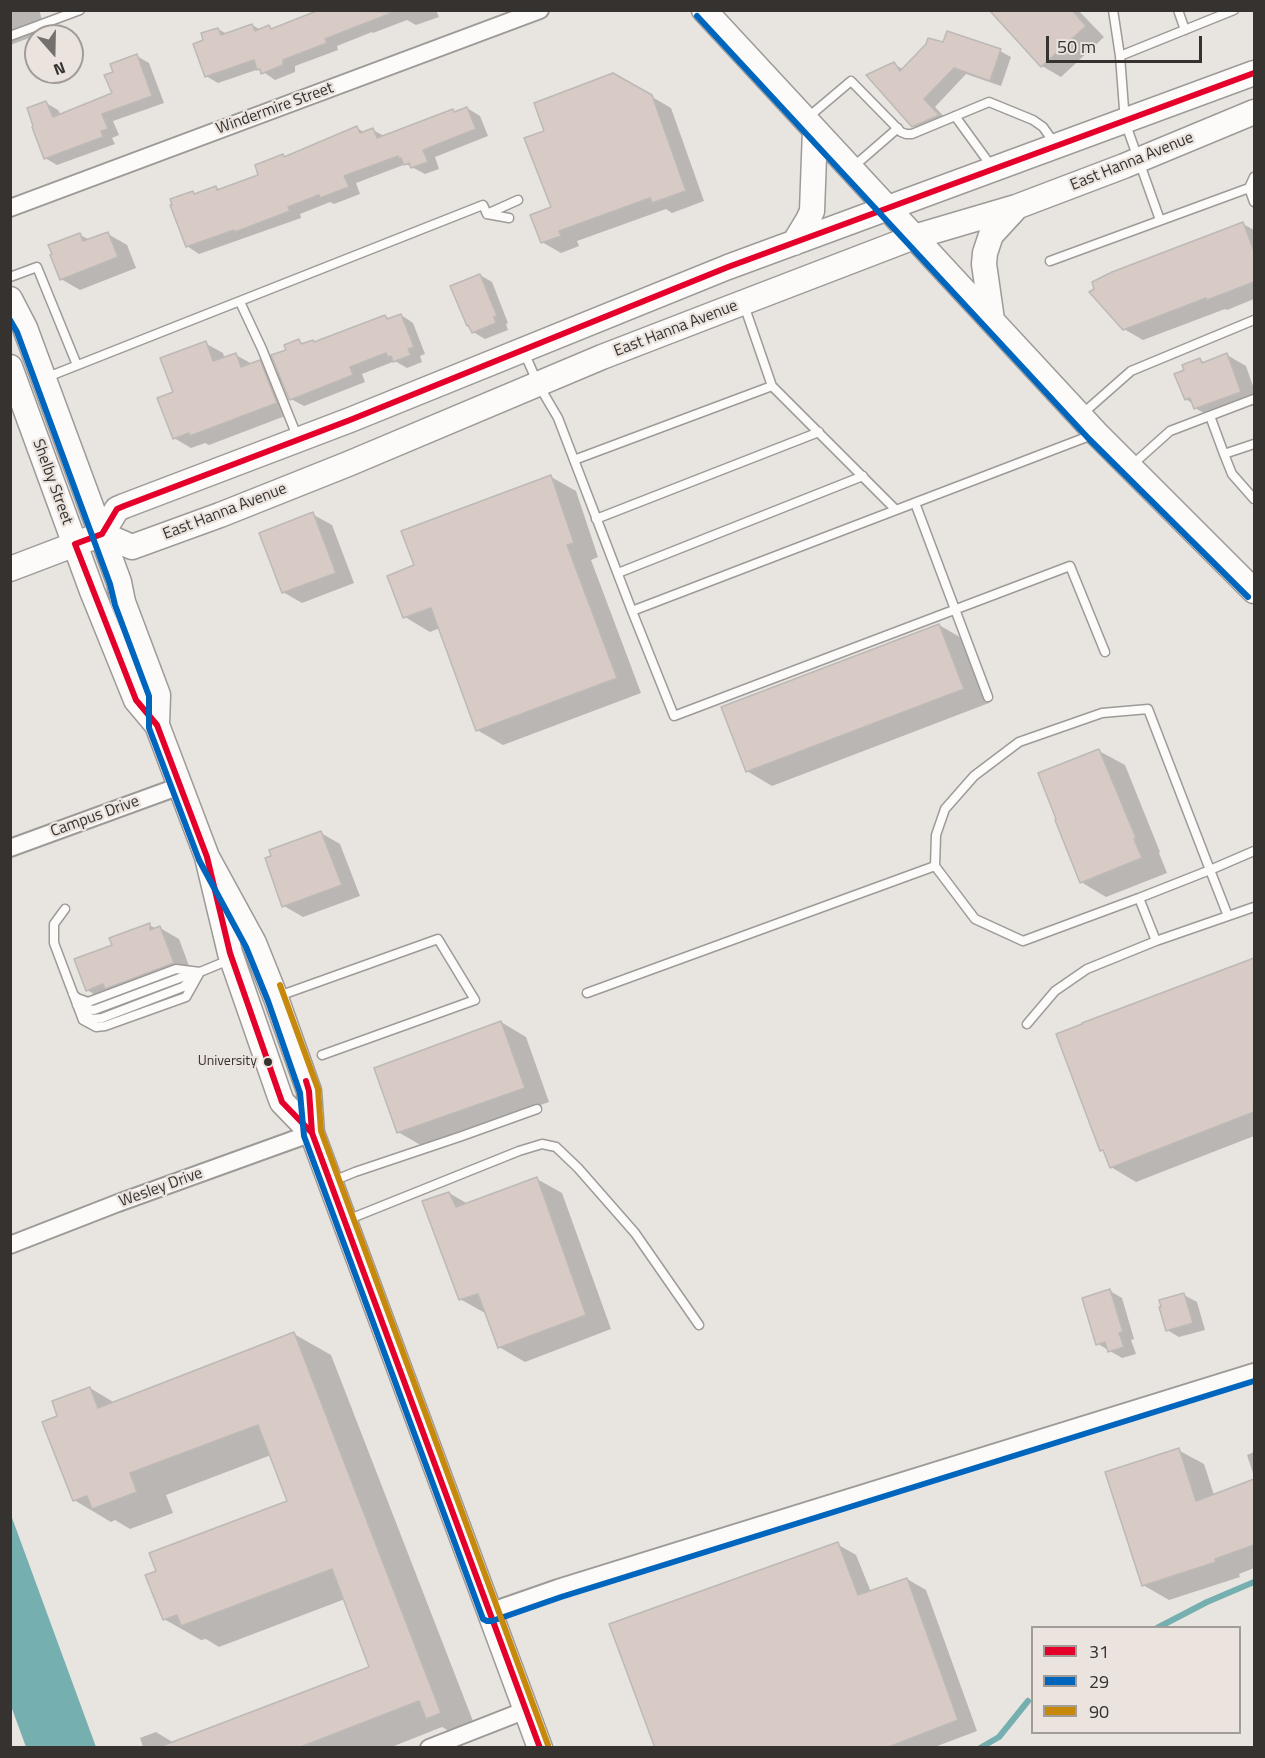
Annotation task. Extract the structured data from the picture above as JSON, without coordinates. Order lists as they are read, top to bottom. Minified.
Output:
{"streets":{"main road":["East Hanna Avenue","Shelby Street"],"street":["Windermire Street","Campus Drive","Wesley Drive"]},"crossings":[["East Hanna Avenue","Shelby Street"],["Shelby Street","Campus Drive"],["Shelby Street","Wesley Drive"]],"places":["University"],"lines":["transit line 29","transit line 31","transit line 90"],"legend":["31","29","90"],"scale_bar":"50 m","north":"bottom"}
